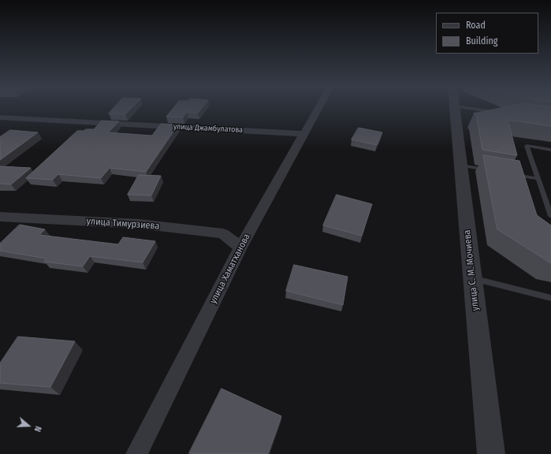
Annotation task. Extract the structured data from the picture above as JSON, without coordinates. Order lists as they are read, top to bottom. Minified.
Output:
{"streets":{"street":["улица Джамбулатова","улица Тимурзиева","улица Хаматханова","улица С. М. Мочиева"]},"crossings":[["улица Джамбулатова","улица Хаматханова"],["улица Тимурзиева","улица Хаматханова"]],"legend":["Road","Building"],"north":"right"}
